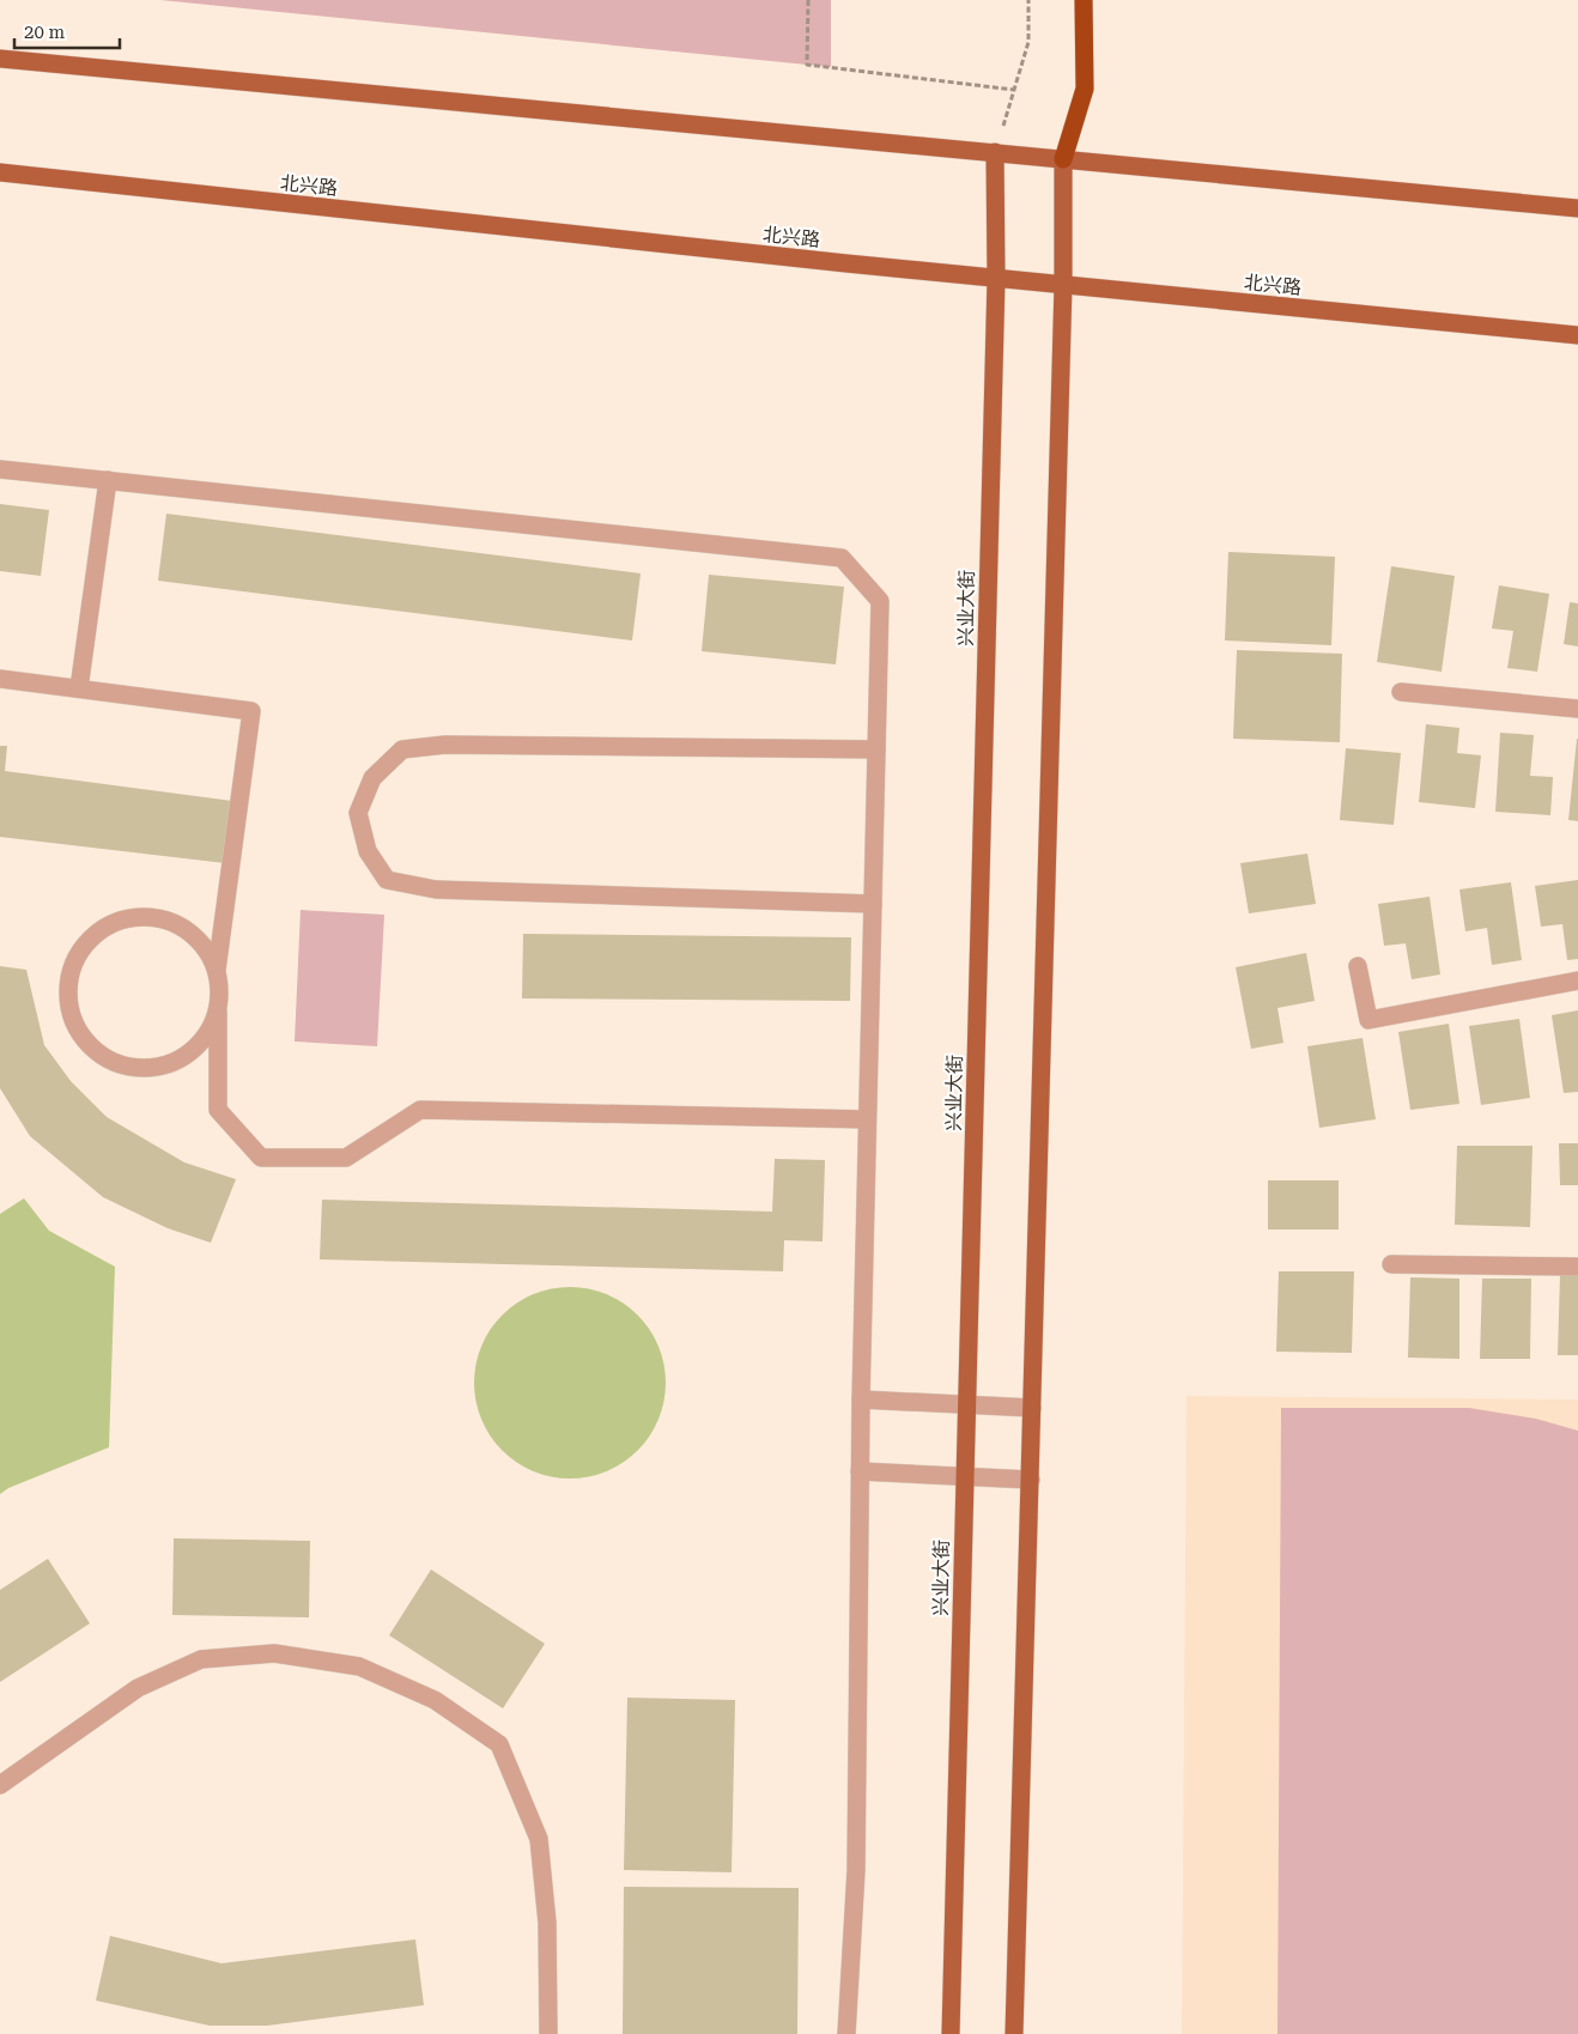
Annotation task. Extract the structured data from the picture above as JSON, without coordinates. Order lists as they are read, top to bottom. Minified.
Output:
{"streets":{"main road":["北兴路","兴业大街"]},"crossings":[["北兴路","兴业大街"]],"scale_bar":"20 m"}
